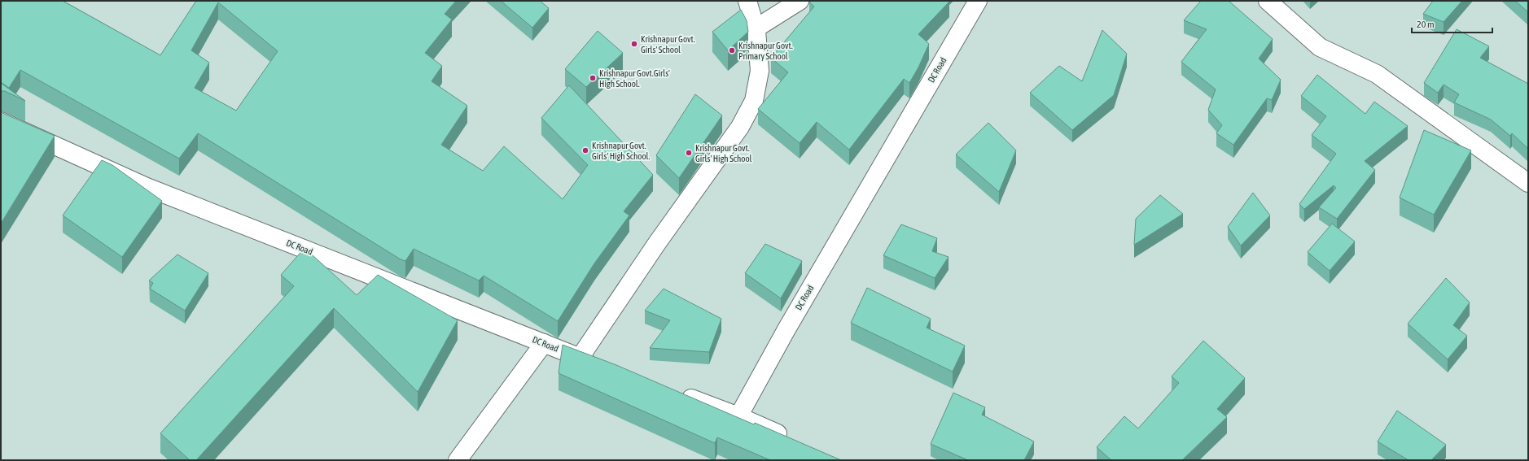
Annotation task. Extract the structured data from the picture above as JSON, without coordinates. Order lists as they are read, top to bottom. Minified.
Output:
{"streets":{"street":["DC Road"]},"places":["Krishnapur Govt. Girls' School","Krishnapur Govt. Primary School","Krishnapur Govt.Girls' High School.","Krishnapur Govt. Girls' High School.","Krishnapur Govt. Girls' High School"],"scale_bar":"20 m"}
